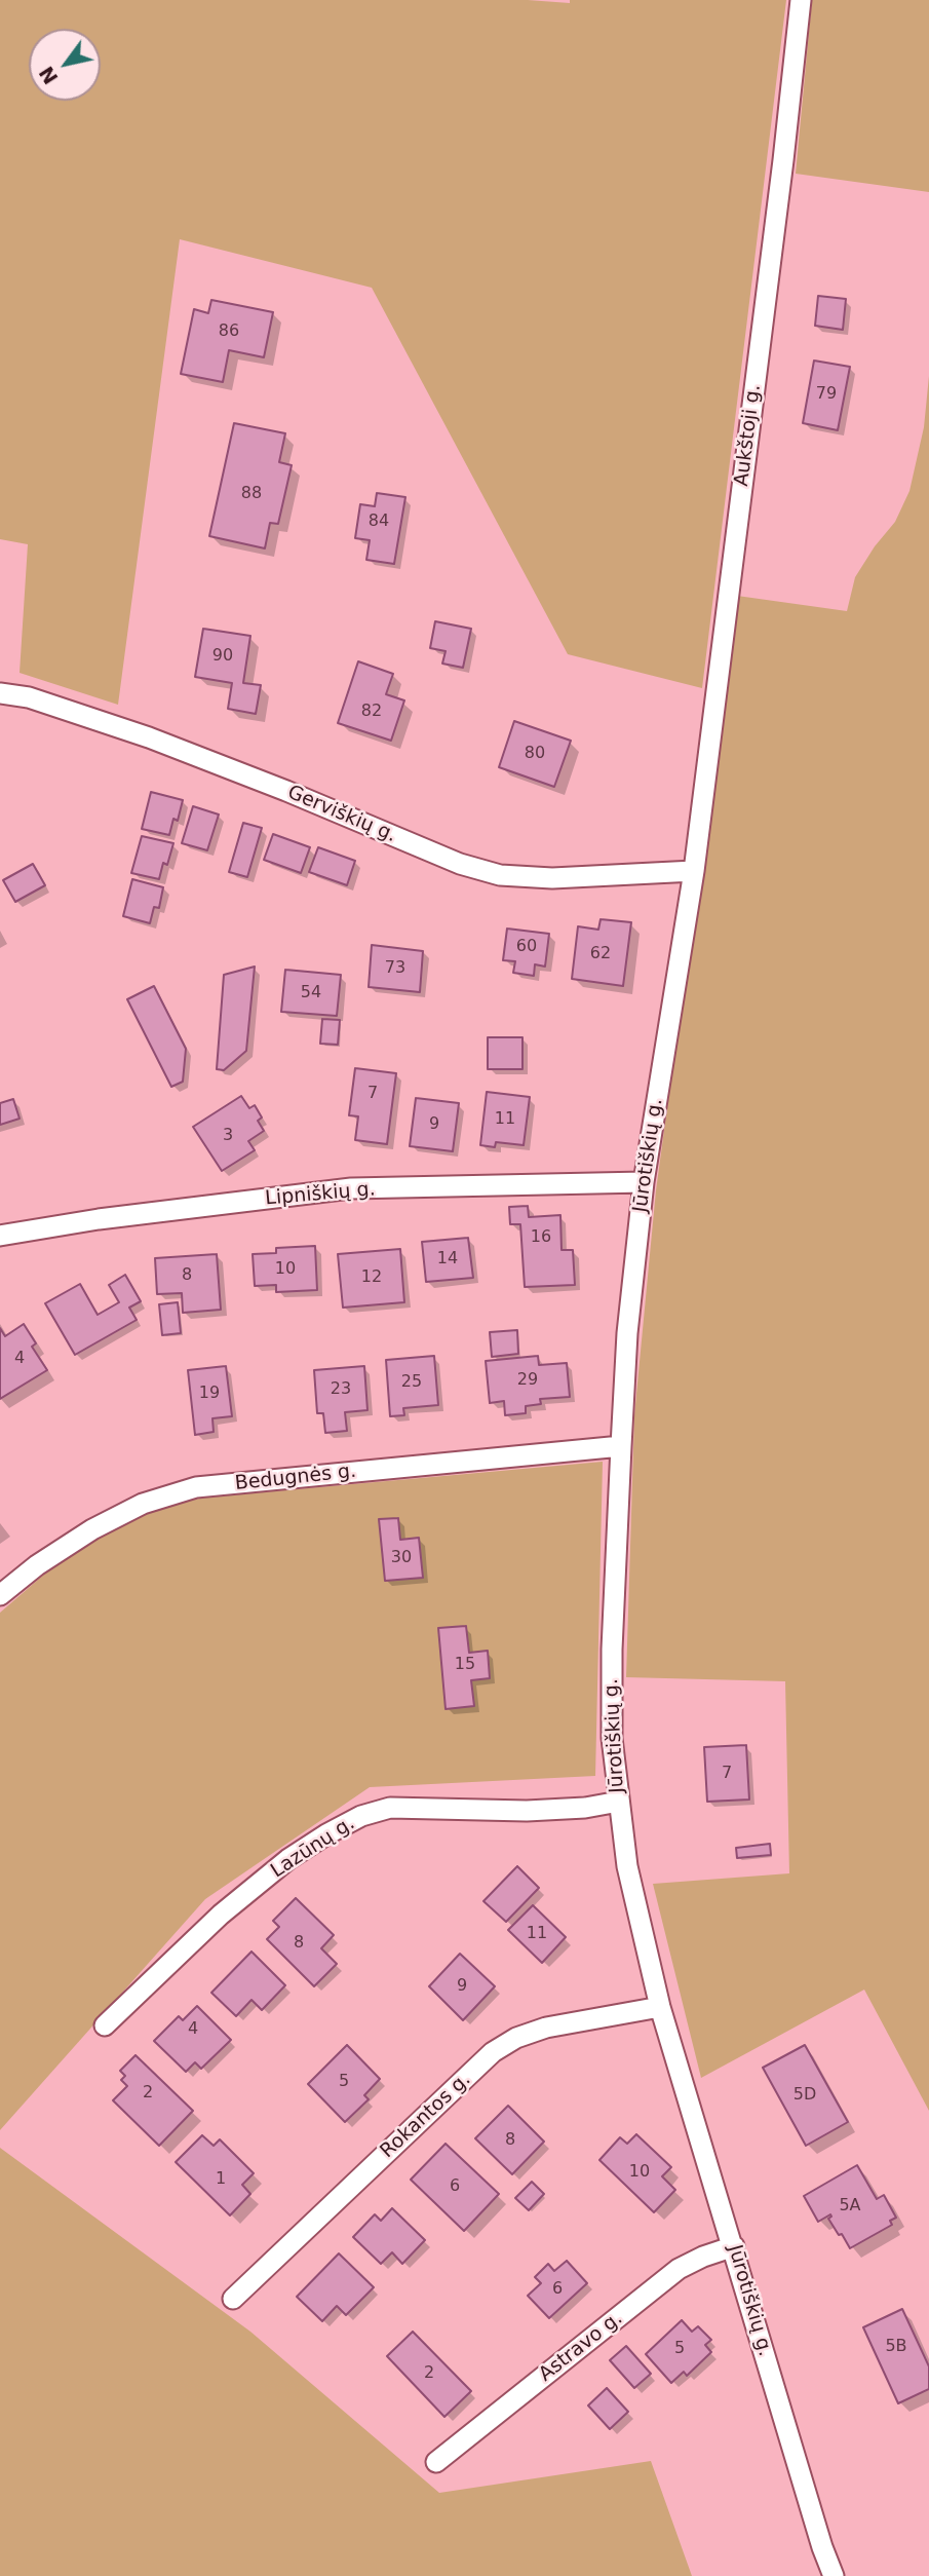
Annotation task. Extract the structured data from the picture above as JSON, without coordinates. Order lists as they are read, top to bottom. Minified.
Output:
{"streets":{"street":["Aukštoji g.","Gerviškių g.","Jūrotiškių g.","Lipniškių g.","Bedugnės g.","Lazūnų g.","Rokantos g.","Astravo g."]},"crossings":[["Aukštoji g.","Gerviškių g."],["Aukštoji g.","Jūrotiškių g."],["Gerviškių g.","Jūrotiškių g."],["Jūrotiškių g.","Lipniškių g."],["Jūrotiškių g.","Bedugnės g."],["Jūrotiškių g.","Lazūnų g."],["Jūrotiškių g.","Rokantos g."],["Jūrotiškių g.","Astravo g."]],"house_numbers":["86","79","88","84","90","82","80","60","62","73","54","7","11","9","3","16","14","10","8","12","4","29","25","23","19","30","15","7","11","8","9","4","5","2","5D","8","10","1","6","5A","6","5B","5","2"],"north":"bottom left"}
